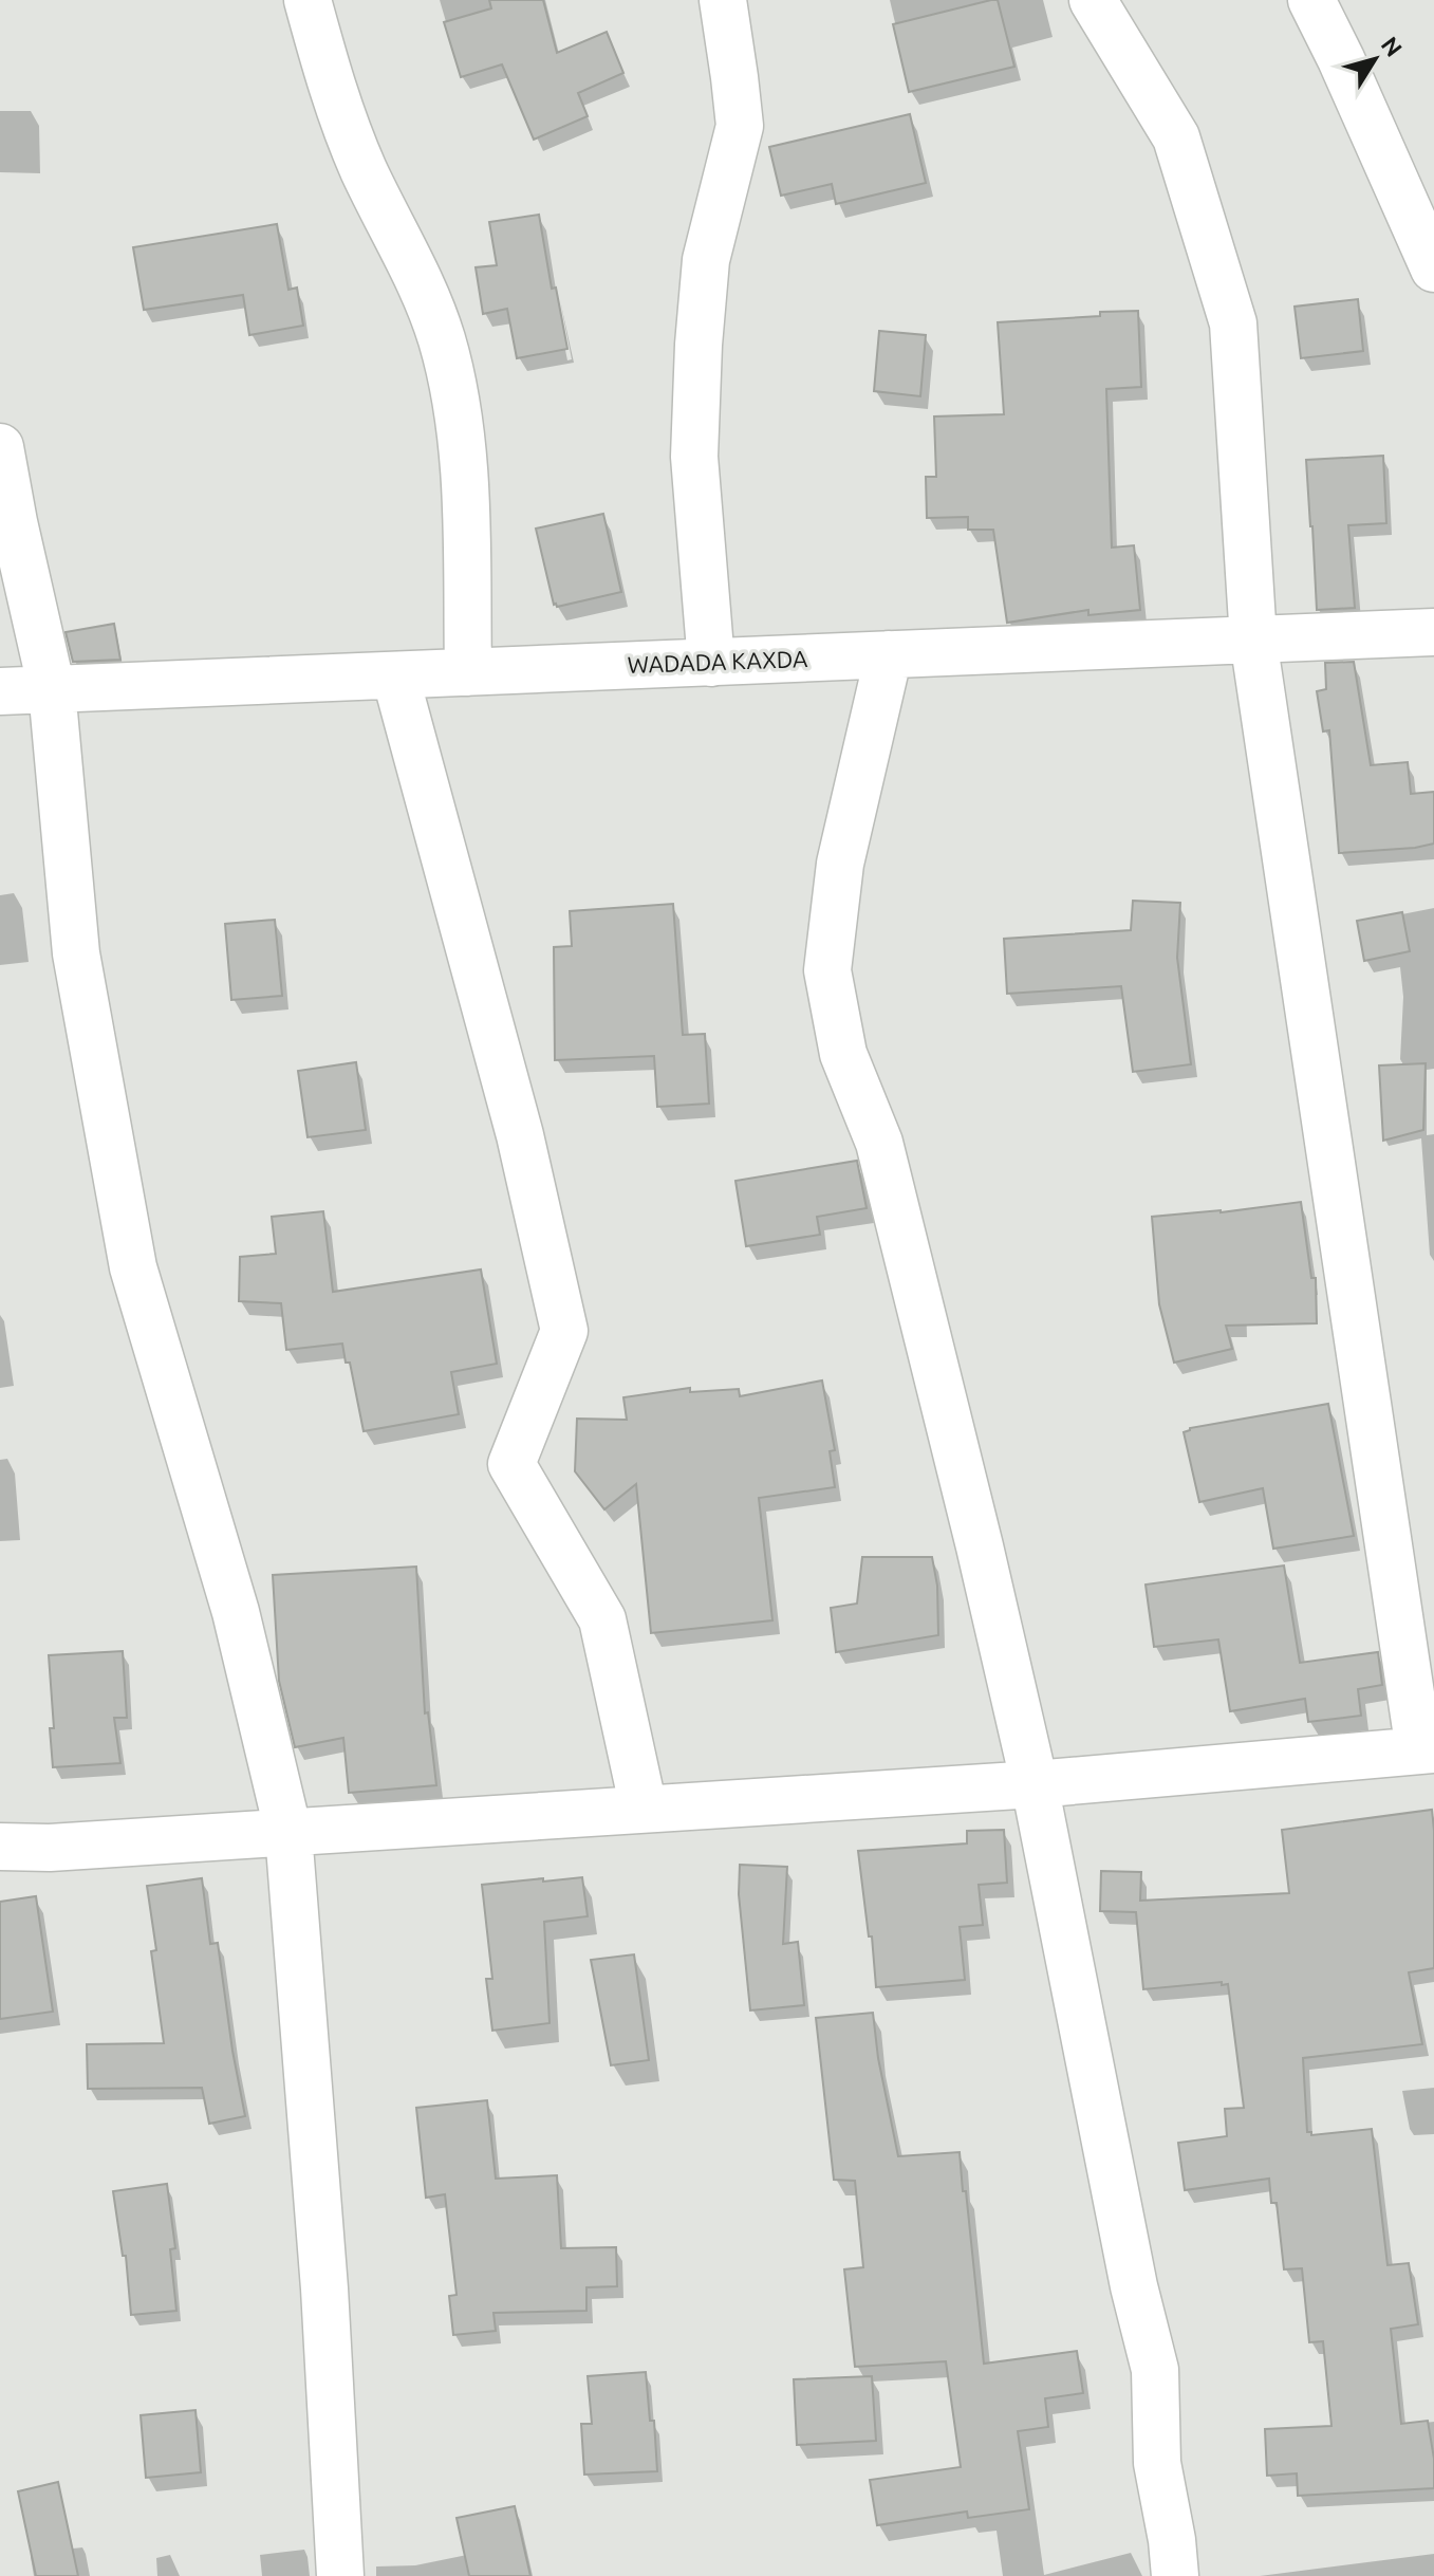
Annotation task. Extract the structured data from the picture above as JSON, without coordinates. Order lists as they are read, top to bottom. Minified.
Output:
{"streets":{"street":["WADADA KAXDA"]},"north":"top right"}
